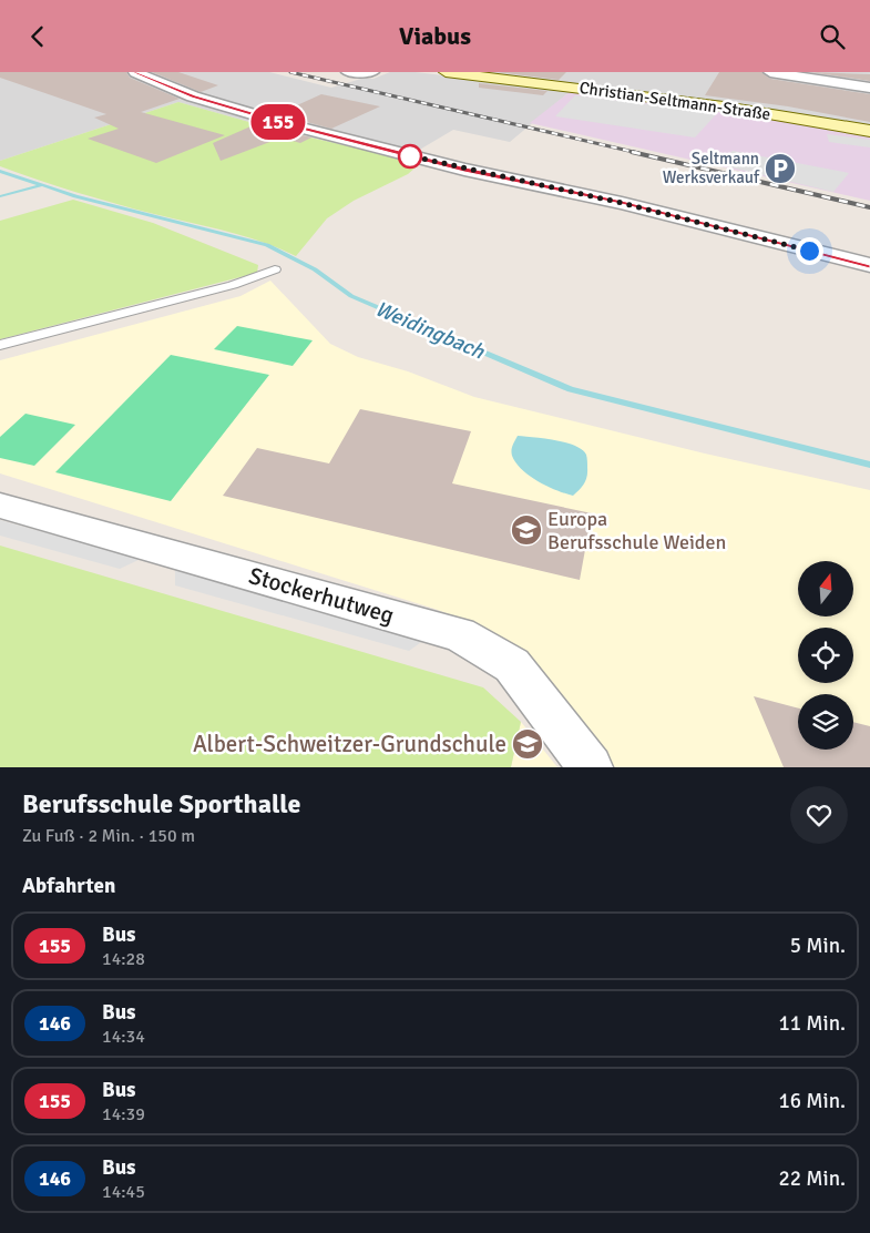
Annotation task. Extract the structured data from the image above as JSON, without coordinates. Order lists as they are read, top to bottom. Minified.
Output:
{"streets":{"main road":["Christian-Seltmann-Straße"],"street":["Stockerhutweg"]},"water":["Weidingbach"],"places":{"parking":["Seltmann Werksverkauf"],"school or university":["Europa Berufsschule Weiden","Albert-Schweitzer-Grundschule"]},"lines":["bus line 155"],"north":"top","page":{"header":"Viabus","on_map":"155","heading":[["Berufsschule Sporthalle","Zu Fuß · 2 Min. · 150 m"],"Abfahrten"],"list":[{"mark":"155","name":"Bus","note":"14:28","value":"5 Min."},{"mark":"146","name":"Bus","note":"14:34","value":"11 Min."},{"mark":"155","name":"Bus","note":"14:39","value":"16 Min."},{"mark":"146","name":"Bus","note":"14:45","value":"22 Min."}]}}
